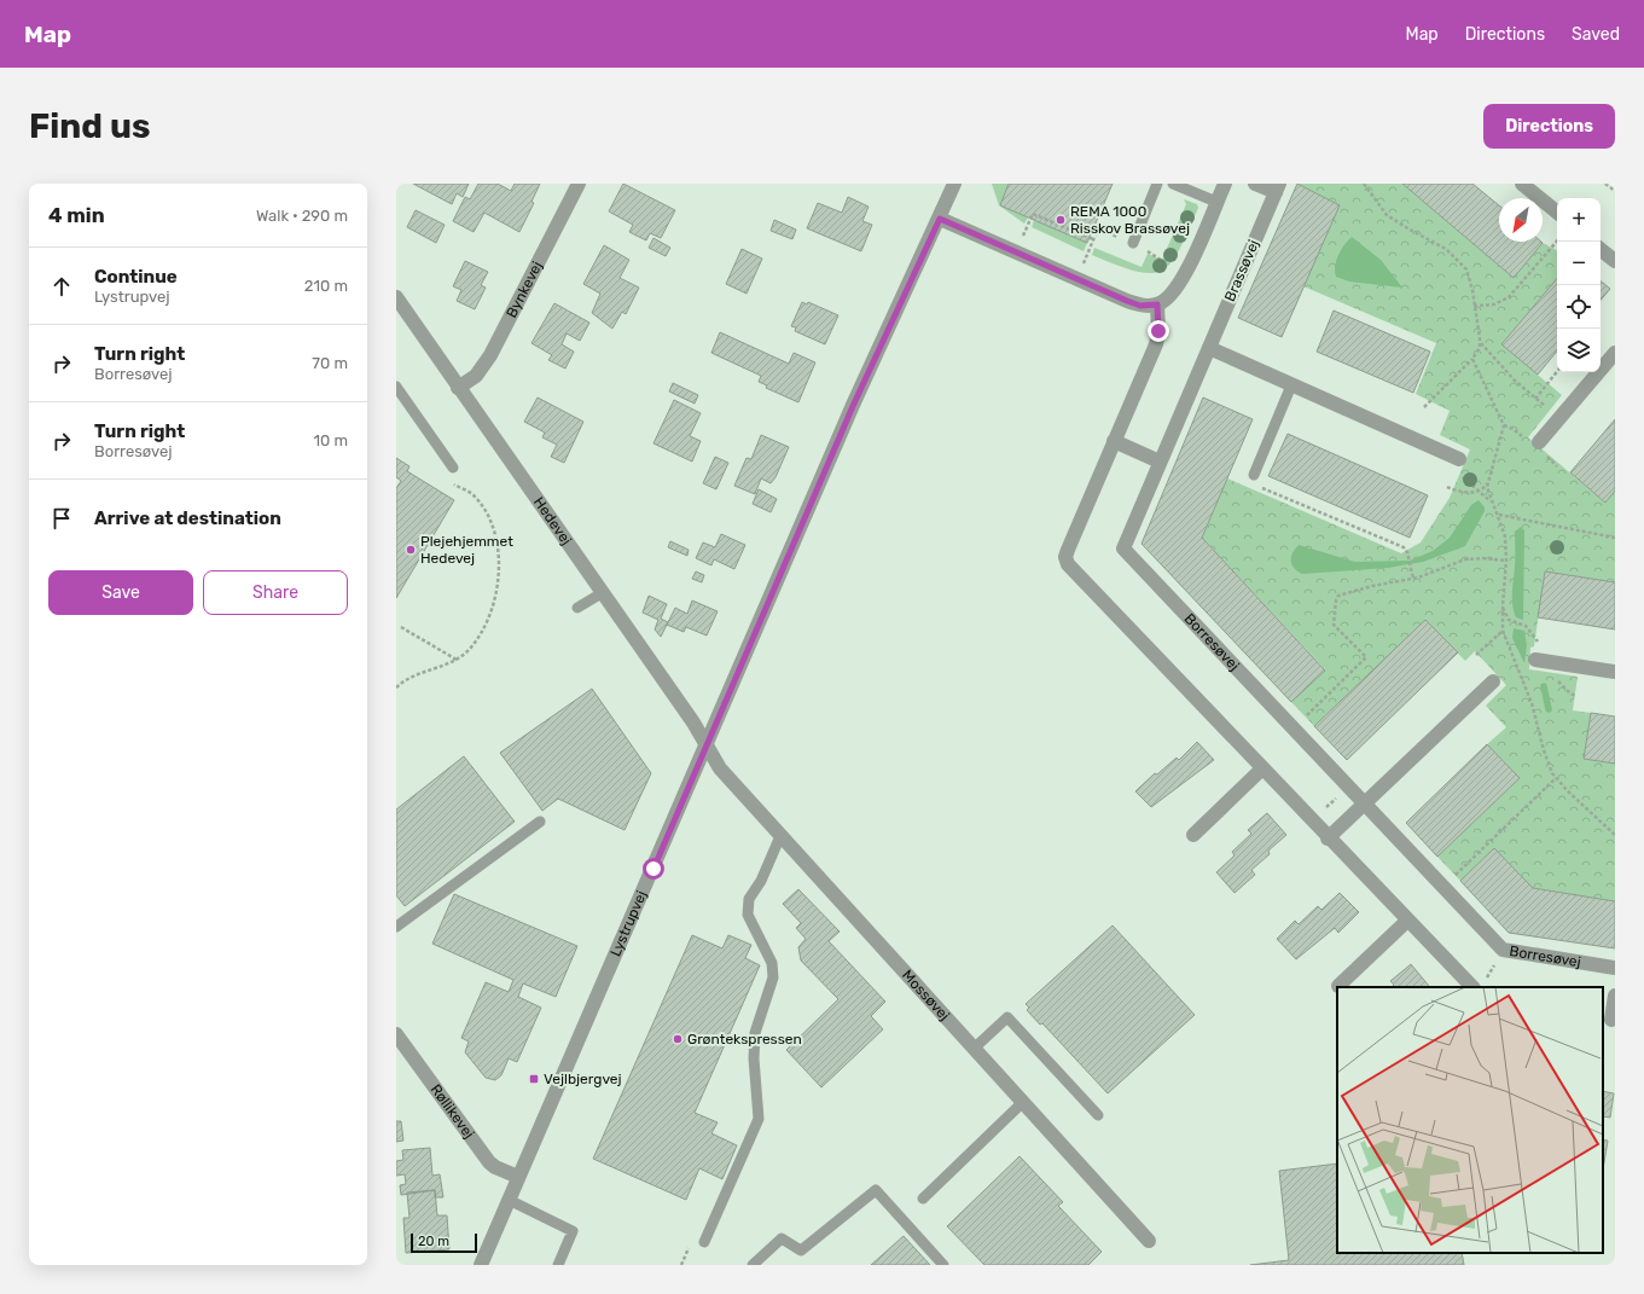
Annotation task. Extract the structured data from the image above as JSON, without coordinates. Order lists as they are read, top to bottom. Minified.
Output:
{"streets":{"street":["Brassøvej","Bynkevej","Hedevej","Borresøvej","Lystrupvej","Mossøvej","Røllikevej"]},"crossings":[["Brassøvej","Borresøvej"],["Bynkevej","Hedevej"],["Hedevej","Lystrupvej"],["Hedevej","Mossøvej"],["Lystrupvej","Mossøvej"],["Lystrupvej","Røllikevej"]],"places":{"other":["REMA 1000 Risskov Brassøvej","Plejehjemmet Hedevej","Grøntekspressen"],"transit":["Vejlbjergvej"]},"scale_bar":"20 m","north":"bottom left","page":{"header":"Map","nav":["Map","Directions","Saved"],"buttons":["Directions",["Save","Share"]],"title":"Find us","heading":["4 min","Walk · 290 m"],"map_buttons":["+","−"],"list":[["Continue","Lystrupvej","210 m"],["Turn right","Borresøvej","70 m"],["Turn right","Borresøvej","10 m"],"Arrive at destination"],"scale":"20 m"}}
